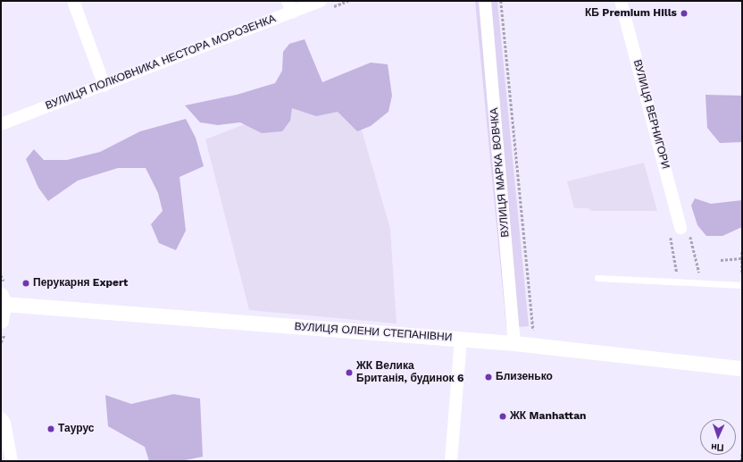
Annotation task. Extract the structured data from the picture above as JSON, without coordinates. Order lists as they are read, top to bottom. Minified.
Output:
{"streets":{"street":["ВУЛИЦЯ ПОЛКОВНИКА НЕСТОРА МОРОЗЕНКА","ВУЛИЦЯ ВЕРНИГОРИ","ВУЛИЦЯ МАРКА ВОВЧКА","ВУЛИЦЯ ОЛЕНИ СТЕПАНІВНИ"]},"crossings":[["ВУЛИЦЯ МАРКА ВОВЧКА","ВУЛИЦЯ ОЛЕНИ СТЕПАНІВНИ"]],"places":["КБ Premium Hills","Перукарня Expert","ЖК Велика Британія, будинок 6","Близенько","ЖК Manhattan","Таурус"],"north":"bottom"}
